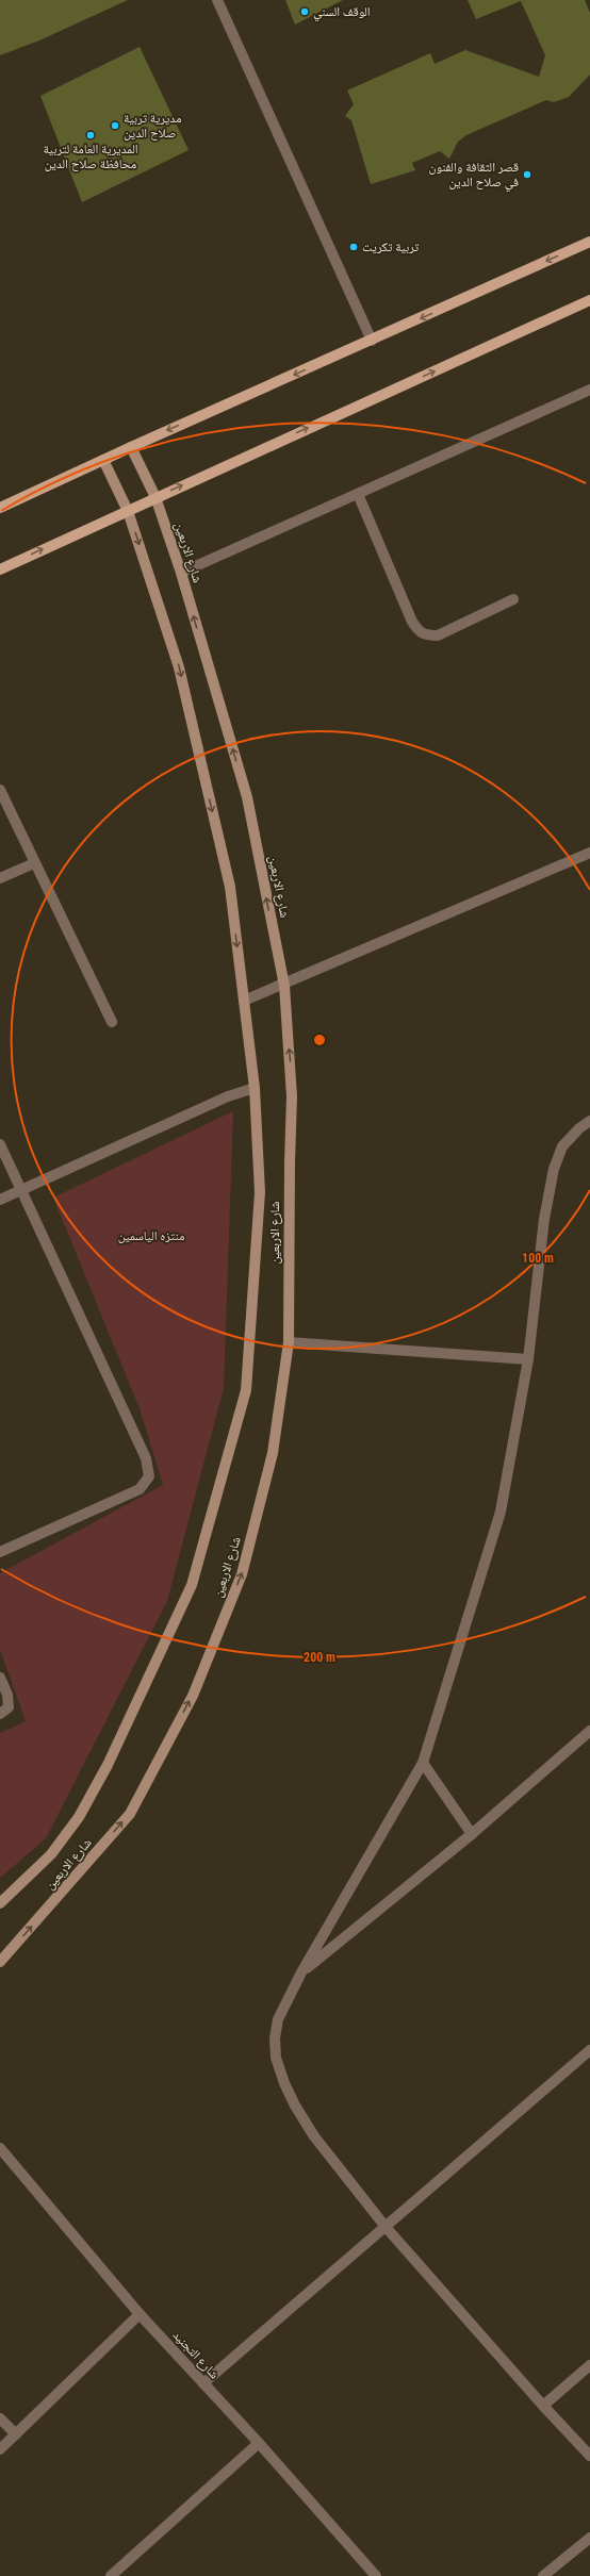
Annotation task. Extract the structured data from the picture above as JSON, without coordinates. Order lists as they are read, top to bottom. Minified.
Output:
{"streets":{"main road":["شارع الاربعين"],"street":["شارع التجنيد"]},"parks":["منتزه الياسمين"],"places":["الوقف السني","مديرية تربية صلاح الدين","المديرية العامة لتربية محافظة صلاح الدين","قصر الثقافة والفنون في صلاح الدين","تربية تكريت"],"rings":["100 m","200 m"]}
